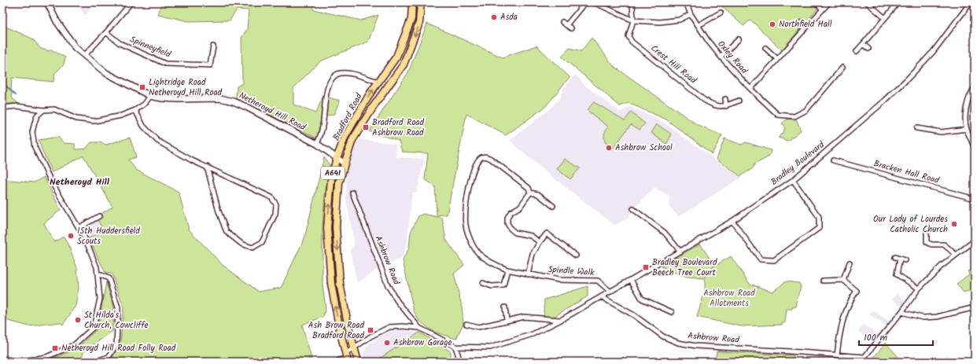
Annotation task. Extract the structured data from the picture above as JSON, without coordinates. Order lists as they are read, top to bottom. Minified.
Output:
{"streets":{"main road":["Bradford Road","A641"],"street":["Spinneyfield","Oxley Road","Crest Hill Road","Netheroyd Hill Road","Bradley Boulevard","Bracken Hall Road","Ashbrow Road","Spindle Walk"]},"crossings":[["Netheroyd Hill Road","Bradford Road"],["Bradford Road","A641"],["Bradford Road","Ashbrow Road"],["Bradley Boulevard","Ashbrow Road"],["Bradley Boulevard","Spindle Walk"],["A641","Ashbrow Road"]],"districts":["Netheroyd Hill"],"parks":["Ashbrow Road Allotments"],"places":{"other":["Asda","Northfield Hall","Ashbrow School","Our Lady of Lourdes Catholic Church","15th Huddersfield Scouts","St Hilda's Church, Cowcliffe","Ashbrow Garage"],"transit":["Lightridge Road Netheroyd Hill Road","Bradford Road Ashbrow Road","Bradley Boulevard Beech Tree Court","Ash Brow Road Bradford Road","Netheroyd Hill Road Folly Road"]},"scale_bar":"100 m"}
